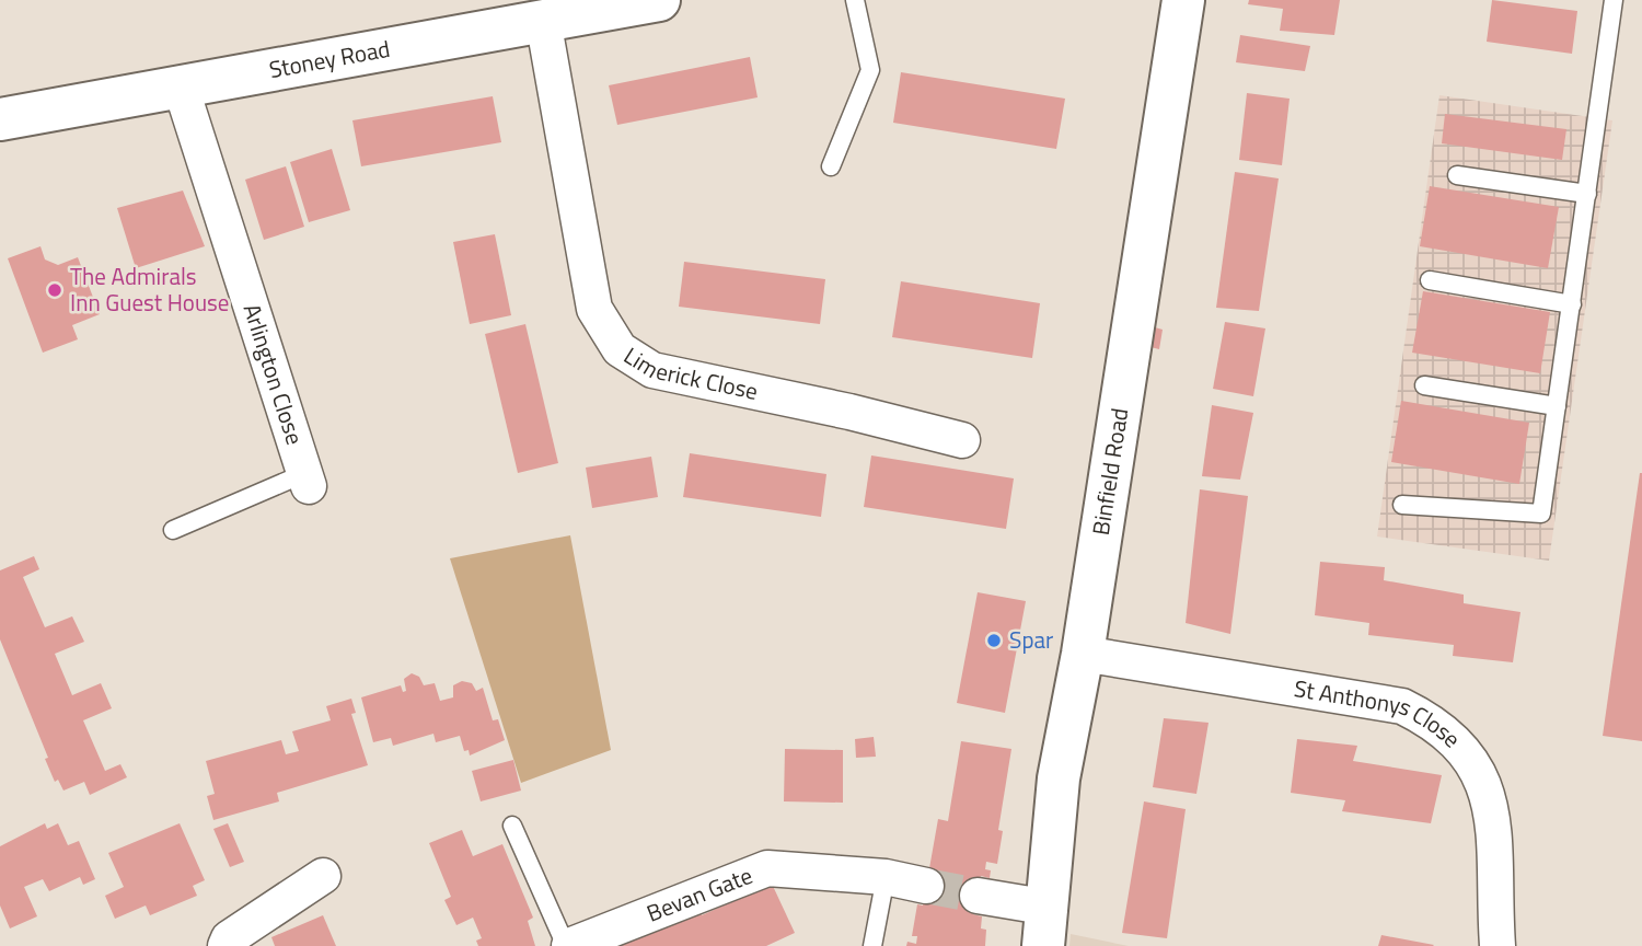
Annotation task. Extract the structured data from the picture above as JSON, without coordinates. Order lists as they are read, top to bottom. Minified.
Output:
{"streets":{"main road":["Stoney Road","Binfield Road"],"street":["Limerick Close","Arlington Close","St Anthonys Close","Bevan Gate"]},"crossings":[["Stoney Road","Limerick Close"],["Stoney Road","Arlington Close"],["Binfield Road","St Anthonys Close"]],"places":["The Admirals Inn Guest House","Spar"]}
